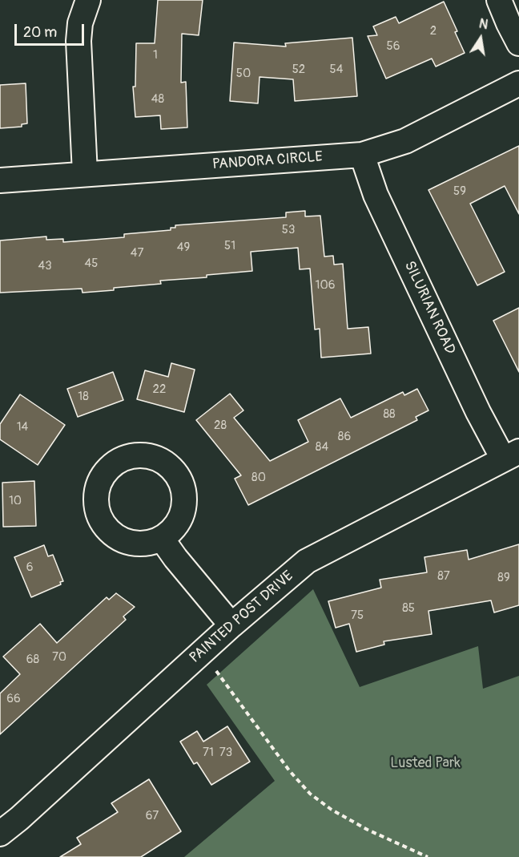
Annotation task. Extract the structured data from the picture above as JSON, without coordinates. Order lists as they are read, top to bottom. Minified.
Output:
{"streets":{"street":["PANDORA CIRCLE","SILURIAN ROAD","PAINTED POST DRIVE"]},"crossings":[["PANDORA CIRCLE","SILURIAN ROAD"],["SILURIAN ROAD","PAINTED POST DRIVE"]],"parks":["Lusted Park"],"house_numbers":["2","56","1","52","54","50","48","59","53","51","49","47","45","43","106","22","18","88","28","14","86","84","80","10","6","87","89","85","75","70","68","66","71","73","67"],"scale_bar":"20 m","north":"top"}
